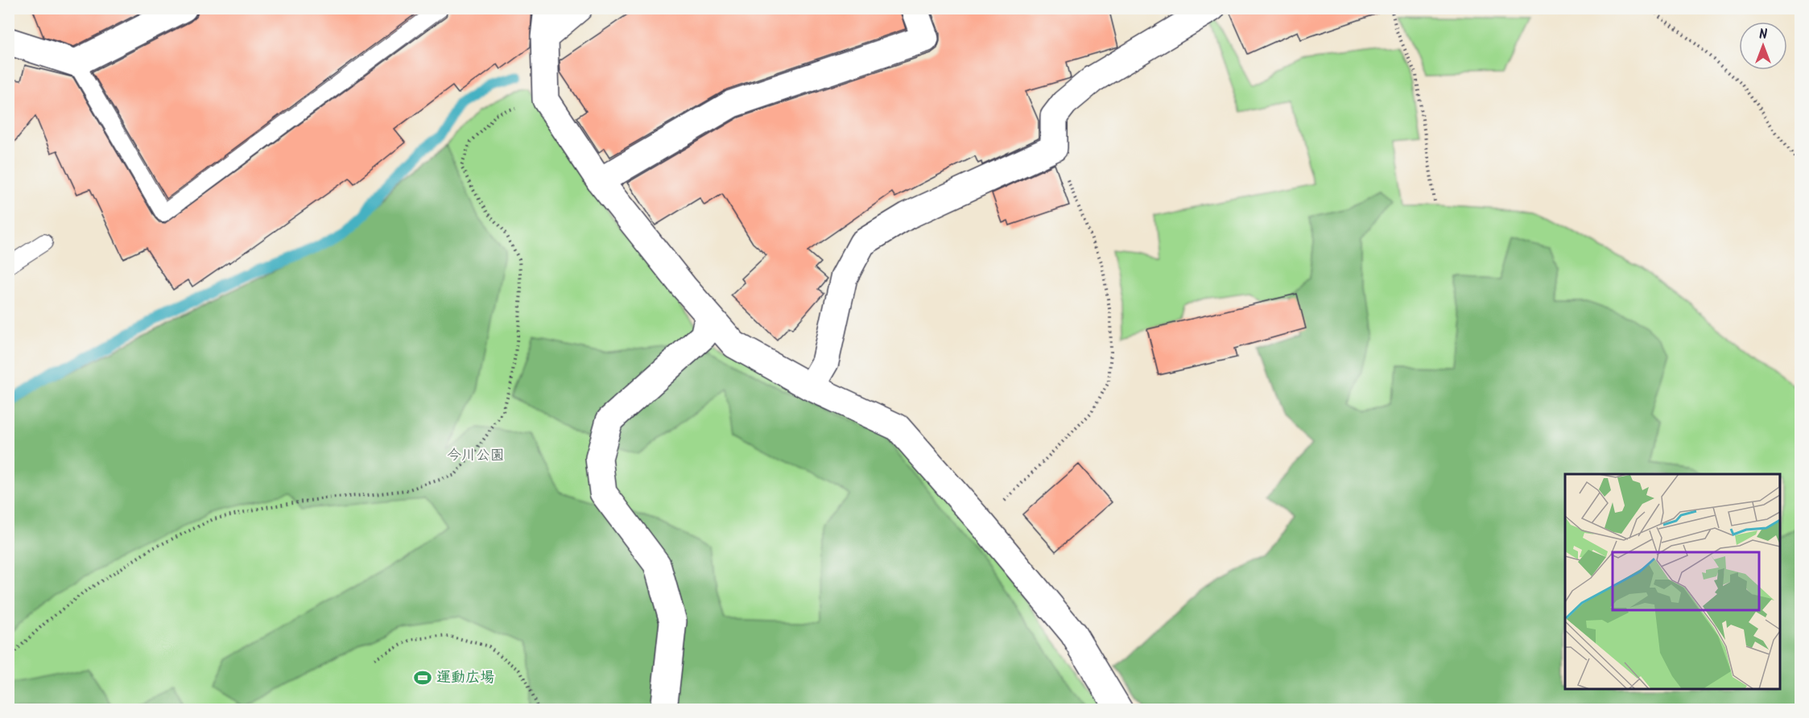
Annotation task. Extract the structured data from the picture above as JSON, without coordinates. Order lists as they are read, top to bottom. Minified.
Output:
{"parks":["今川公園"],"places":{"sports":["運動広場"]},"north":"top"}
